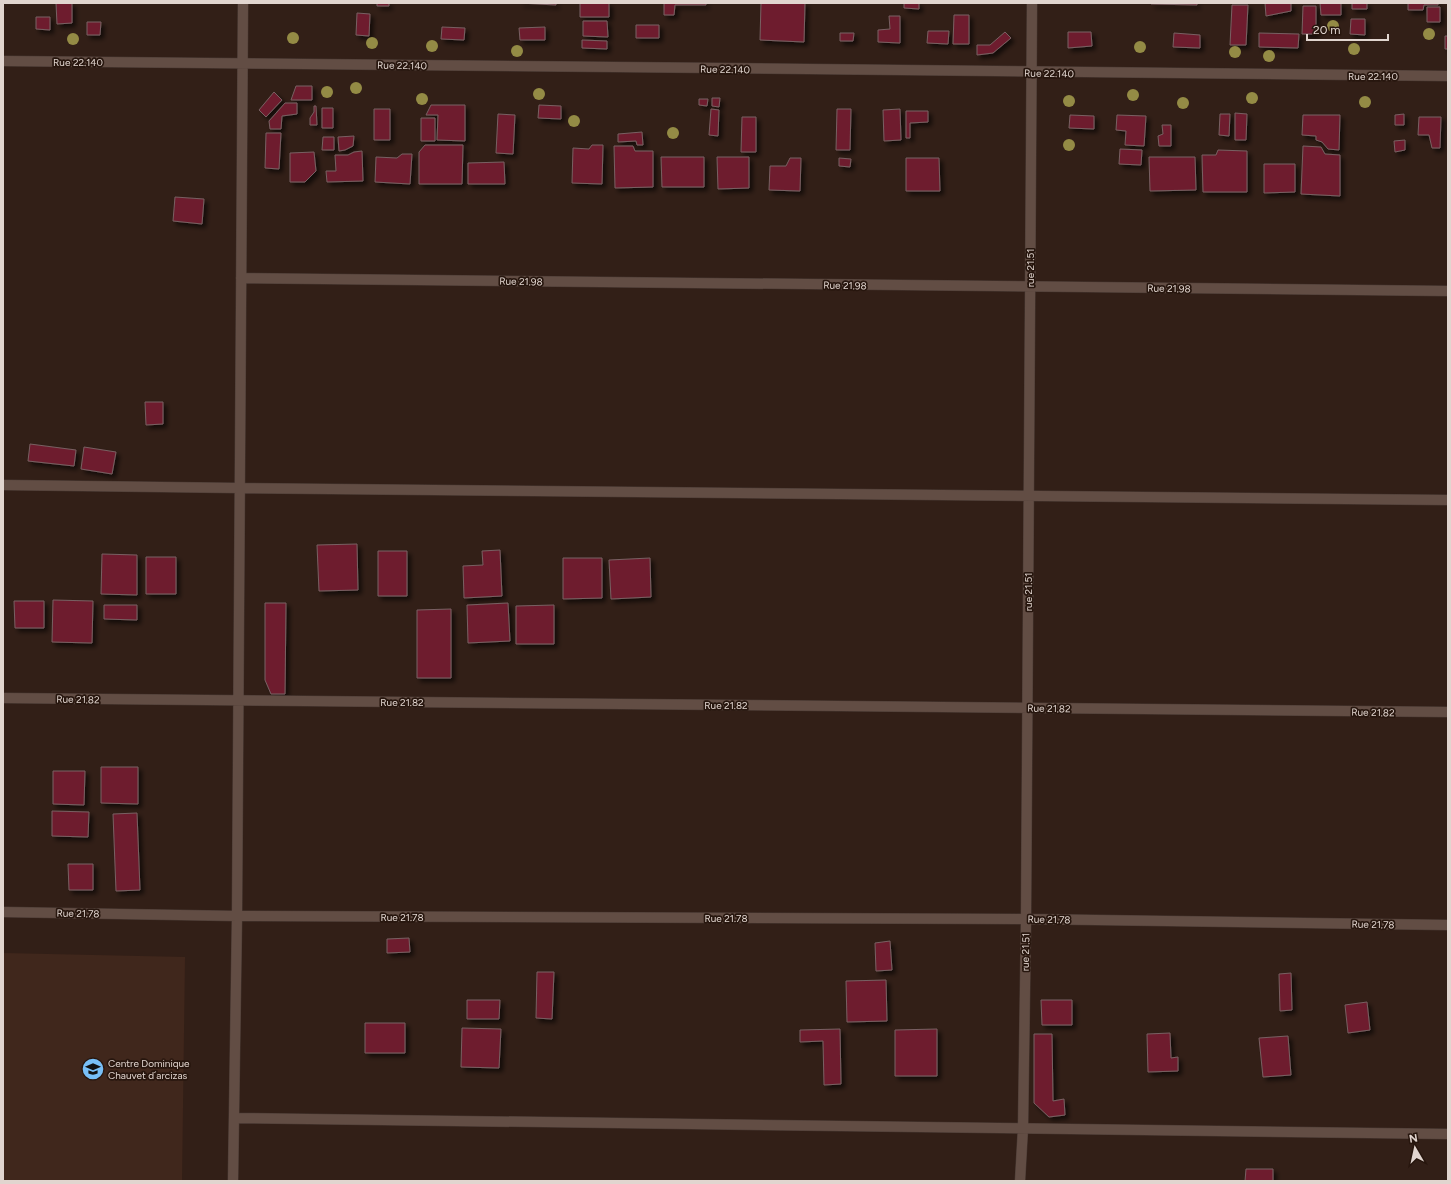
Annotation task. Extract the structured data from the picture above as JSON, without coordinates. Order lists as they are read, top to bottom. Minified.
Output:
{"streets":{"street":["Rue 22.140","rue 21.51","Rue 21.98","Rue 21.82","Rue 21.78"]},"crossings":[["Rue 22.140","rue 21.51"],["rue 21.51","Rue 21.98"],["rue 21.51","Rue 21.82"],["rue 21.51","Rue 21.78"]],"places":{"school or university":["Centre Dominique Chauvet d´arcizas"]},"scale_bar":"20 m","north":"top"}
